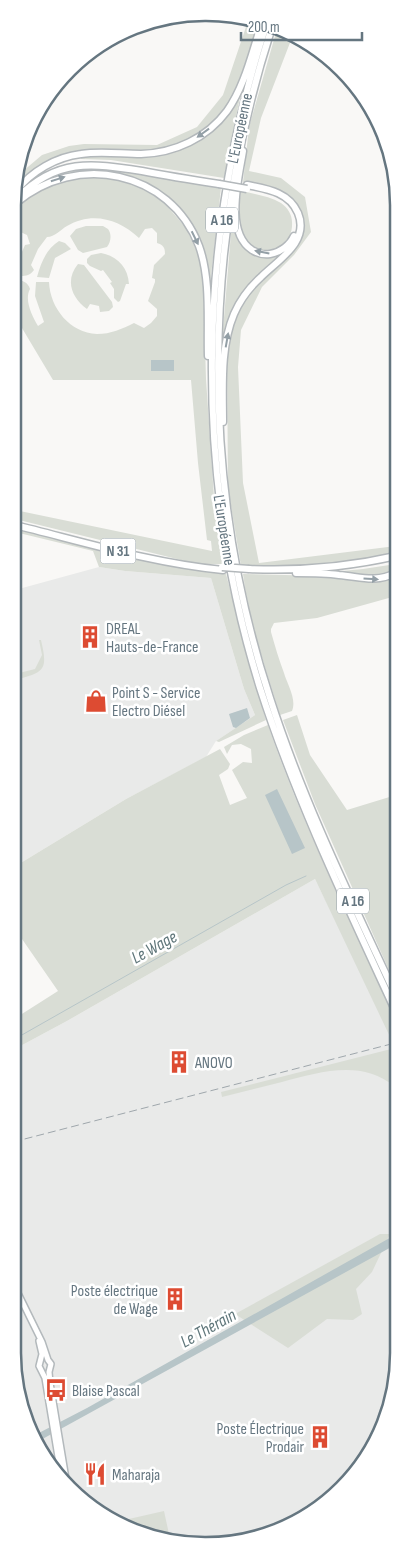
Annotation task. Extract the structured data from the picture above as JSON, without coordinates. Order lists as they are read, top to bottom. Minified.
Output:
{"streets":{"highway":["L'Européenne","A 16","N 31"]},"water":["Le Wage","Le Thérain"],"places":{"building":["DREAL Hauts-de-France","ANOVO","Poste électrique de Wage","Poste Électrique Prodair"],"shop":["Point S - Service Electro Diésel"],"bus stop":["Blaise Pascal"],"restaurant":["Maharaja"]},"scale_bar":"200 m"}
